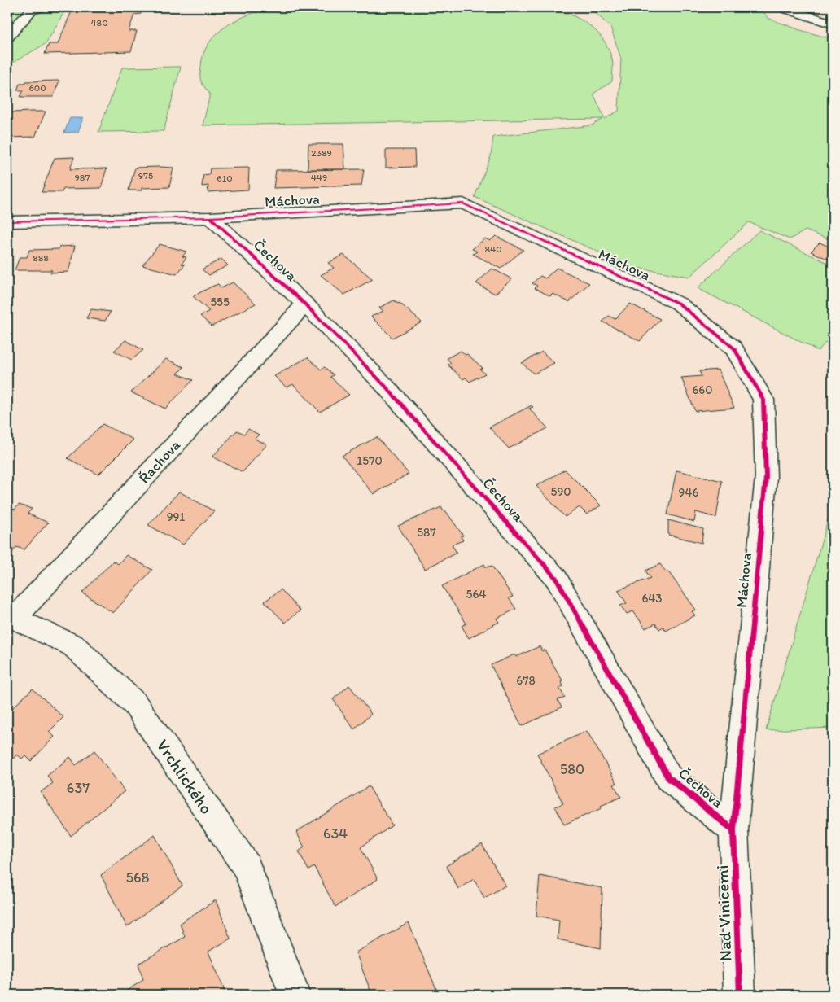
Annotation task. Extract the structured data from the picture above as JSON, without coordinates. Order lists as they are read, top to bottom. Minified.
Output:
{"streets":{"street":["Máchova","Čechova","Řachova","Vrchlického","Nad Vinicemi"]},"crossings":[["Máchova","Čechova"],["Máchova","Nad Vinicemi"],["Čechova","Řachova"],["Čechova","Nad Vinicemi"],["Řachova","Vrchlického"]],"house_numbers":["480","600","2389","975","987","449","610","840","888","555","660","1570","590","946","991","587","564","643","678","580","637","634","568"]}
